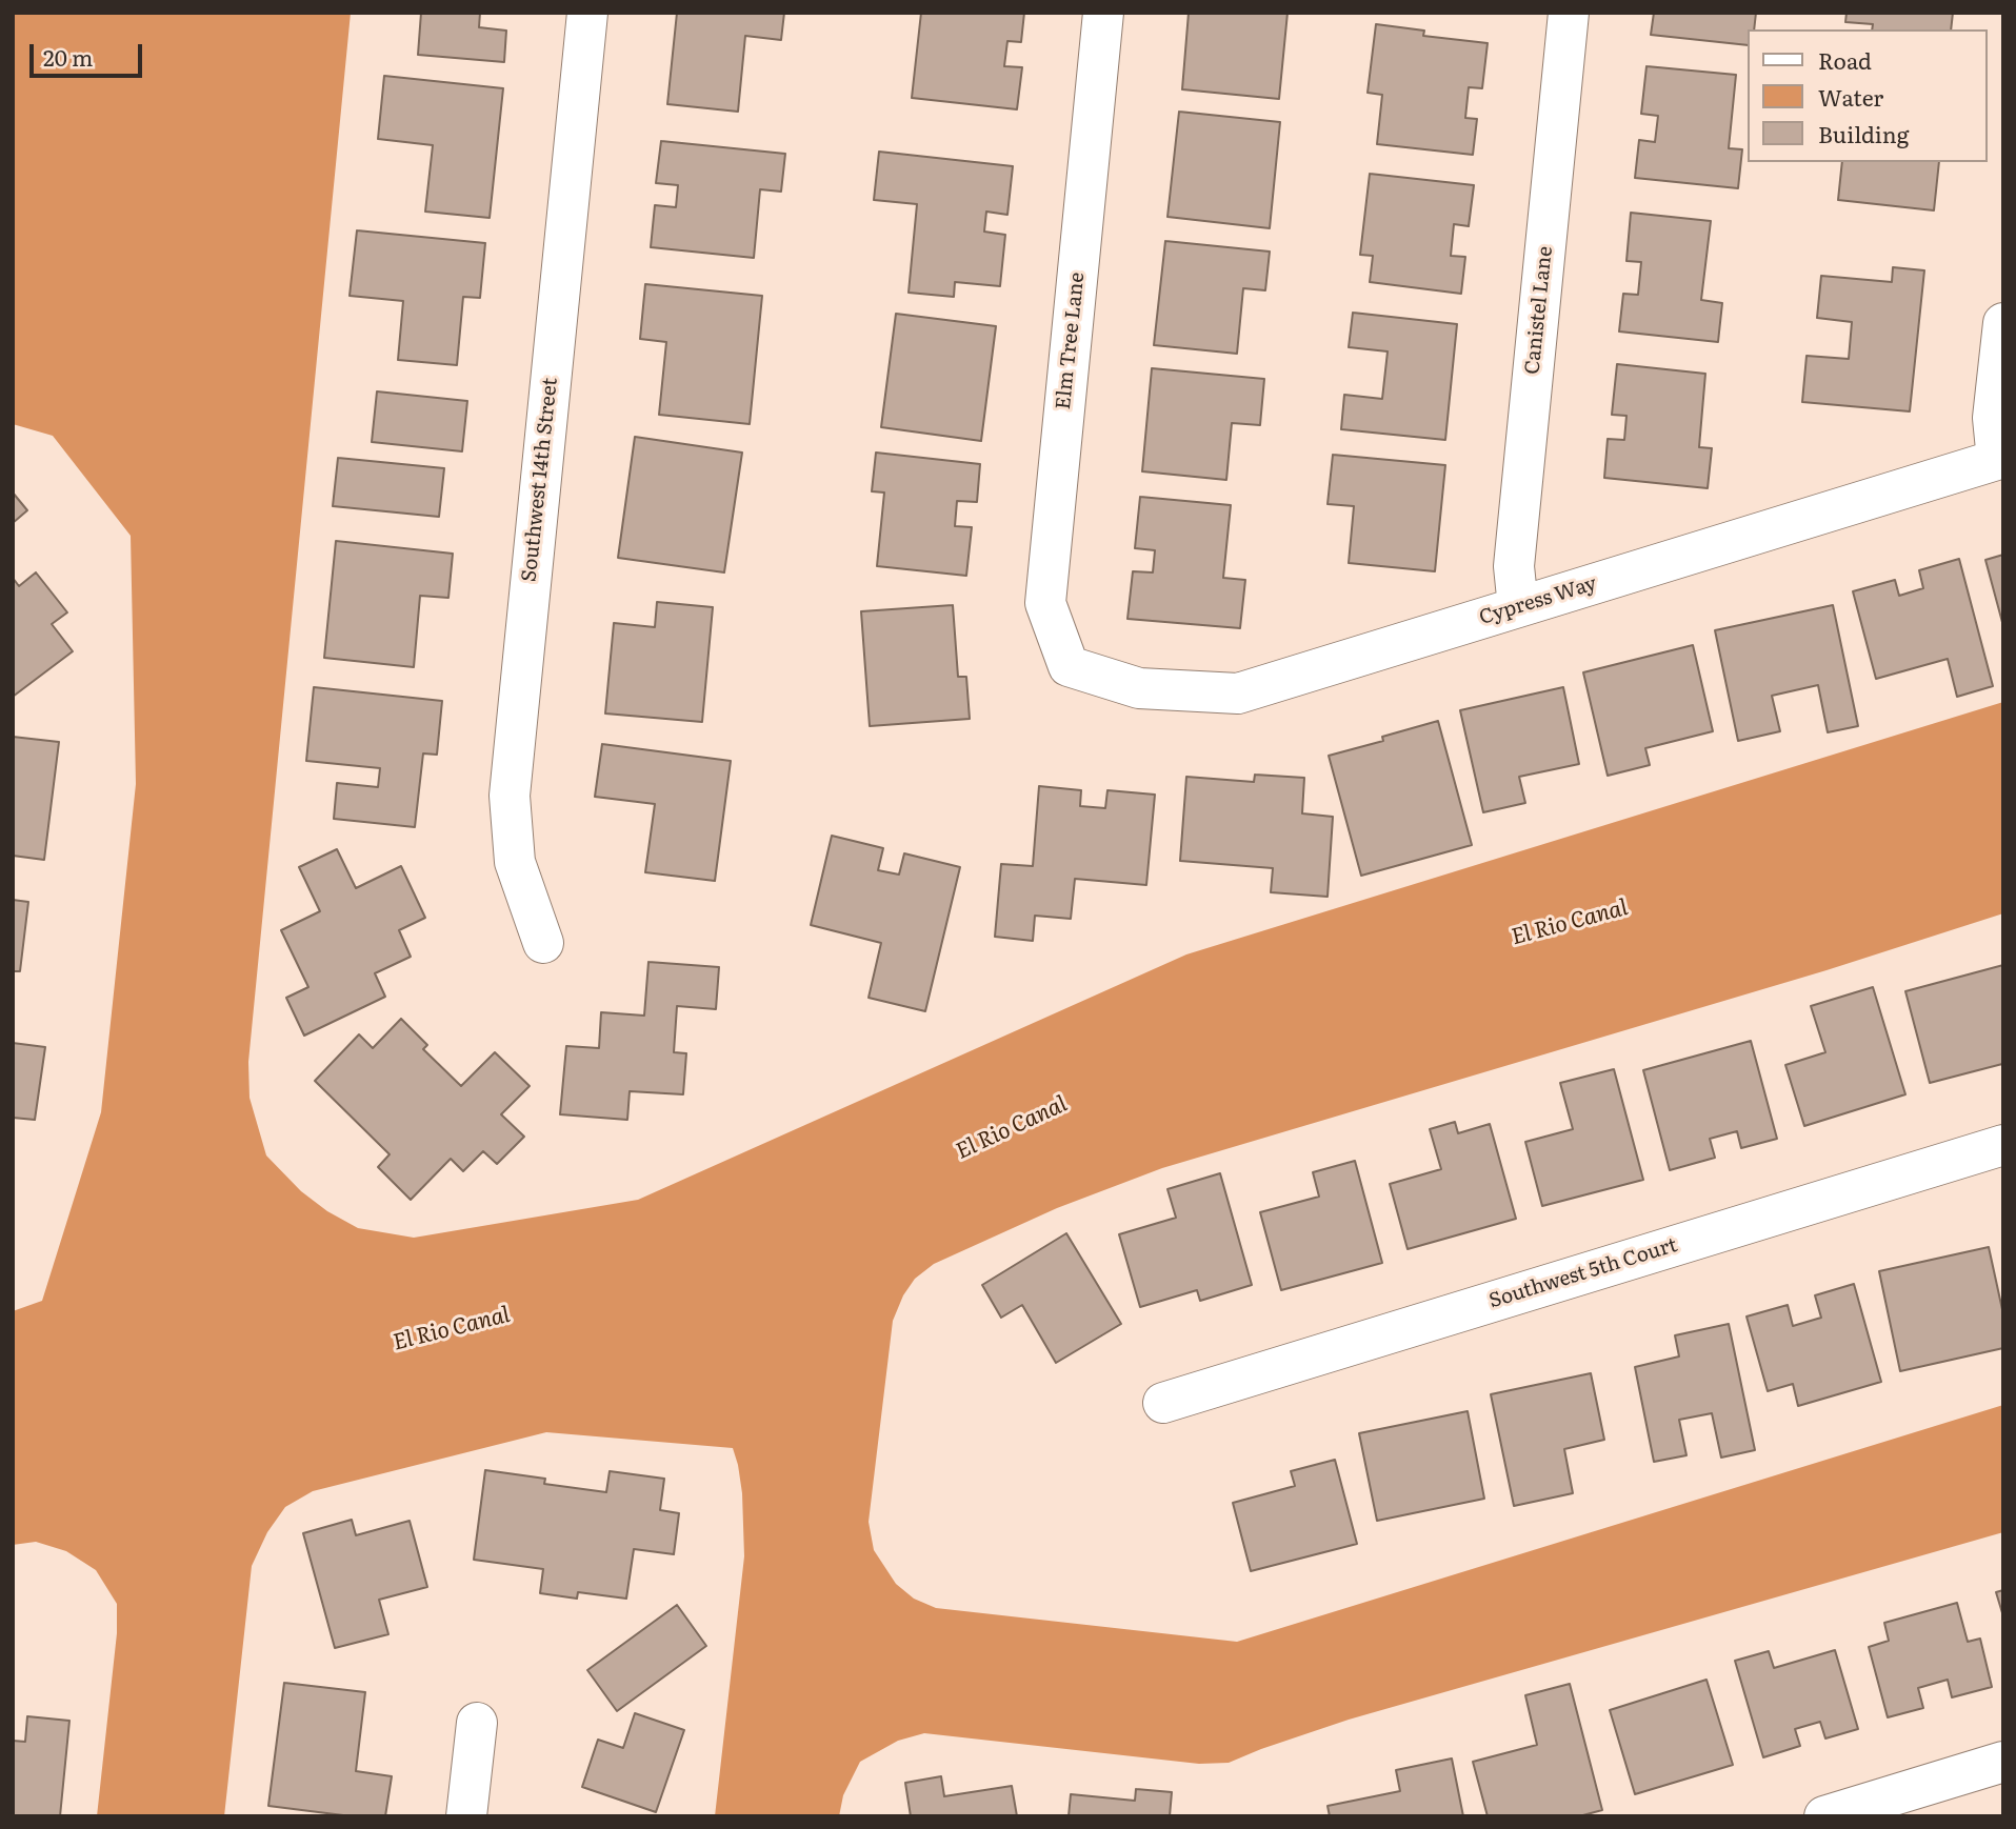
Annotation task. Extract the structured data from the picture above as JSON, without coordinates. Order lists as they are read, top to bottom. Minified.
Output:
{"streets":{"street":["Canistel Lane","Elm Tree Lane","Southwest 14th Street","Cypress Way","Southwest 5th Court"]},"crossings":[["Canistel Lane","Cypress Way"],["Elm Tree Lane","Cypress Way"]],"water":["El Rio Canal"],"legend":["Road","Water","Building"],"scale_bar":"20 m"}
